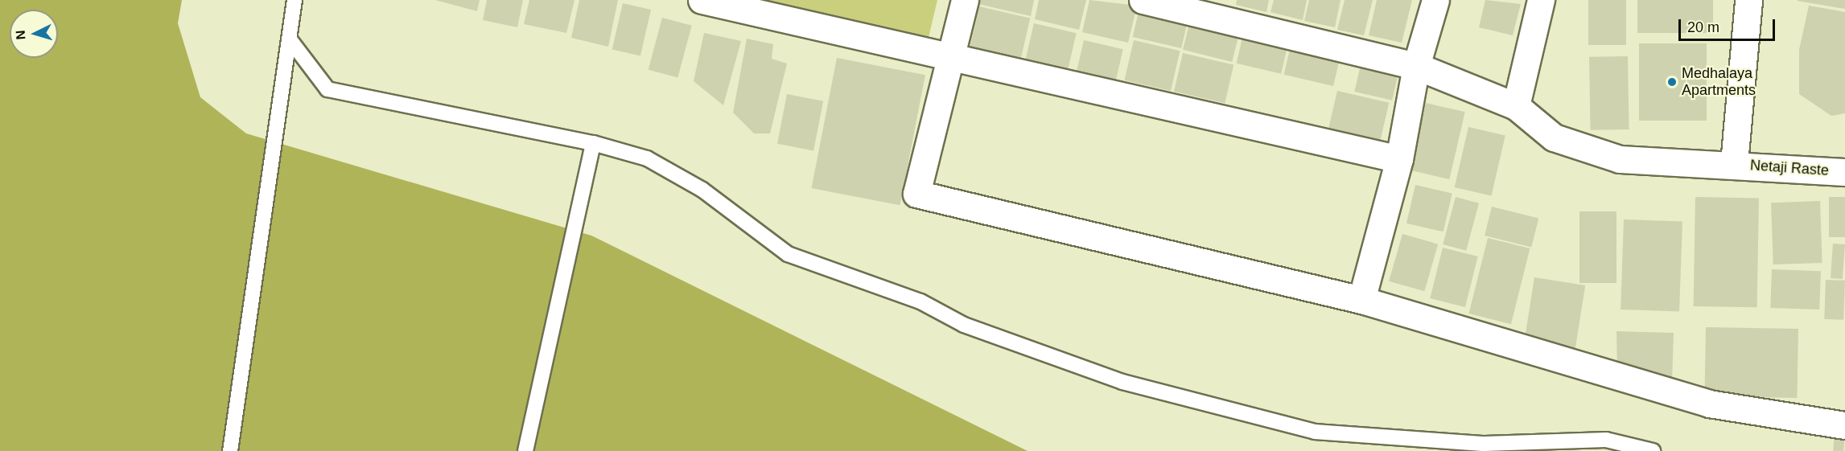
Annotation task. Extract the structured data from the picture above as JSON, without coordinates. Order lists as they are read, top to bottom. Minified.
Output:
{"streets":{"street":["Netaji Raste"]},"places":["Medhalaya Apartments"],"scale_bar":"20 m","north":"left"}
